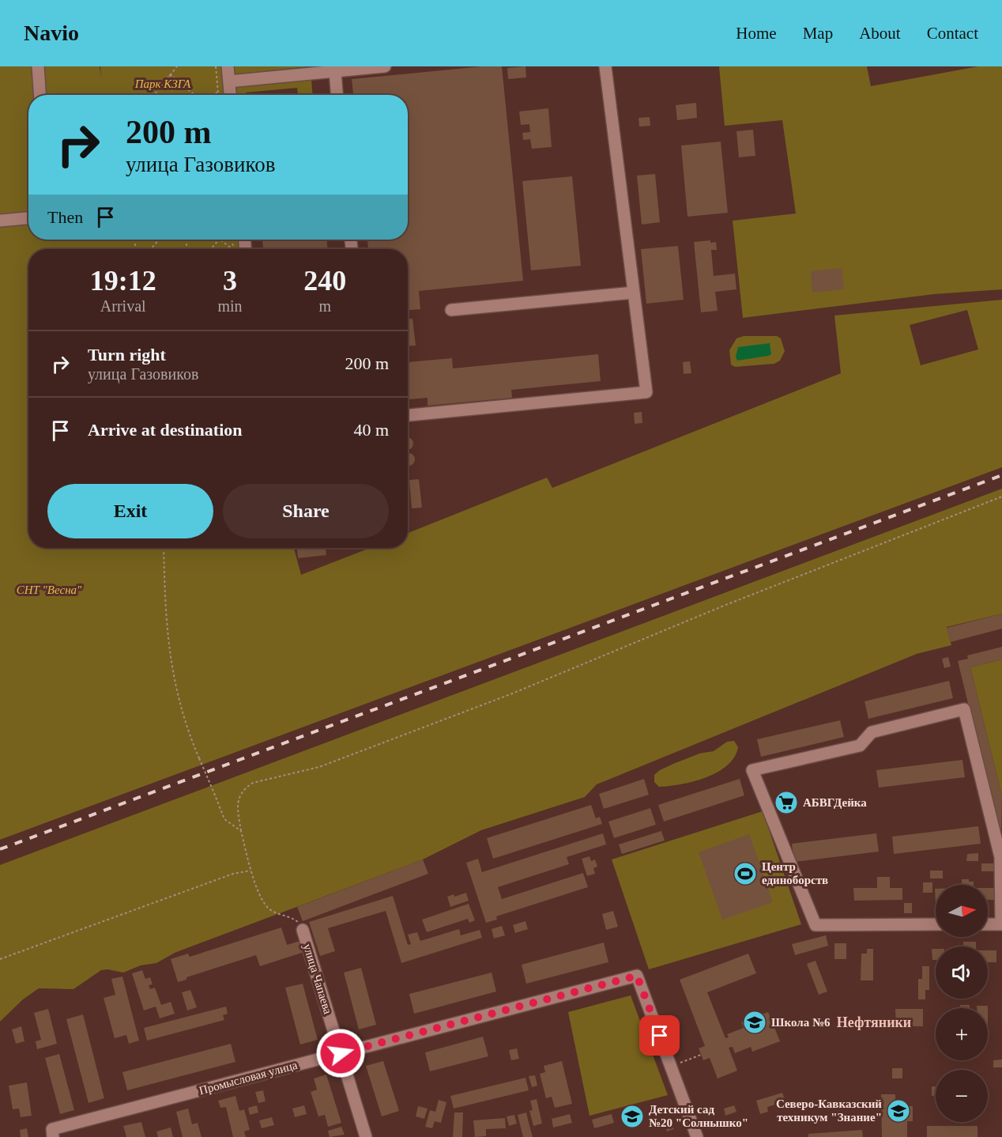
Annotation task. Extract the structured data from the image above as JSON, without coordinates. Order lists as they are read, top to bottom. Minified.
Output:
{"streets":{"street":["улица Чапаева","Промысловая улица"]},"crossings":[["улица Чапаева","Промысловая улица"]],"districts":["Нефтяники"],"parks":["Парк КЗГА","СНТ \"Весна\""],"places":{"supermarket":["АБВГДейка"],"sports":["Центр единоборств"],"school or university":["Школа №6","Северо-Кавказский техникум \"Знание\"","Детский сад №20 \"Солнышко\""]},"north":"right","page":{"header":"Navio","nav":["Home","Map","About","Contact"],"turn":["200 m","улица Газовиков"],"then":"Then","eta":["19:12","Arrival","3","min","240","m"],"list":[{"name":"Turn right","note":"улица Газовиков","value":"200 m"},{"name":"Arrive at destination","value":"40 m"}],"buttons":["Exit","Share"],"map_buttons":["+","−"]}}
